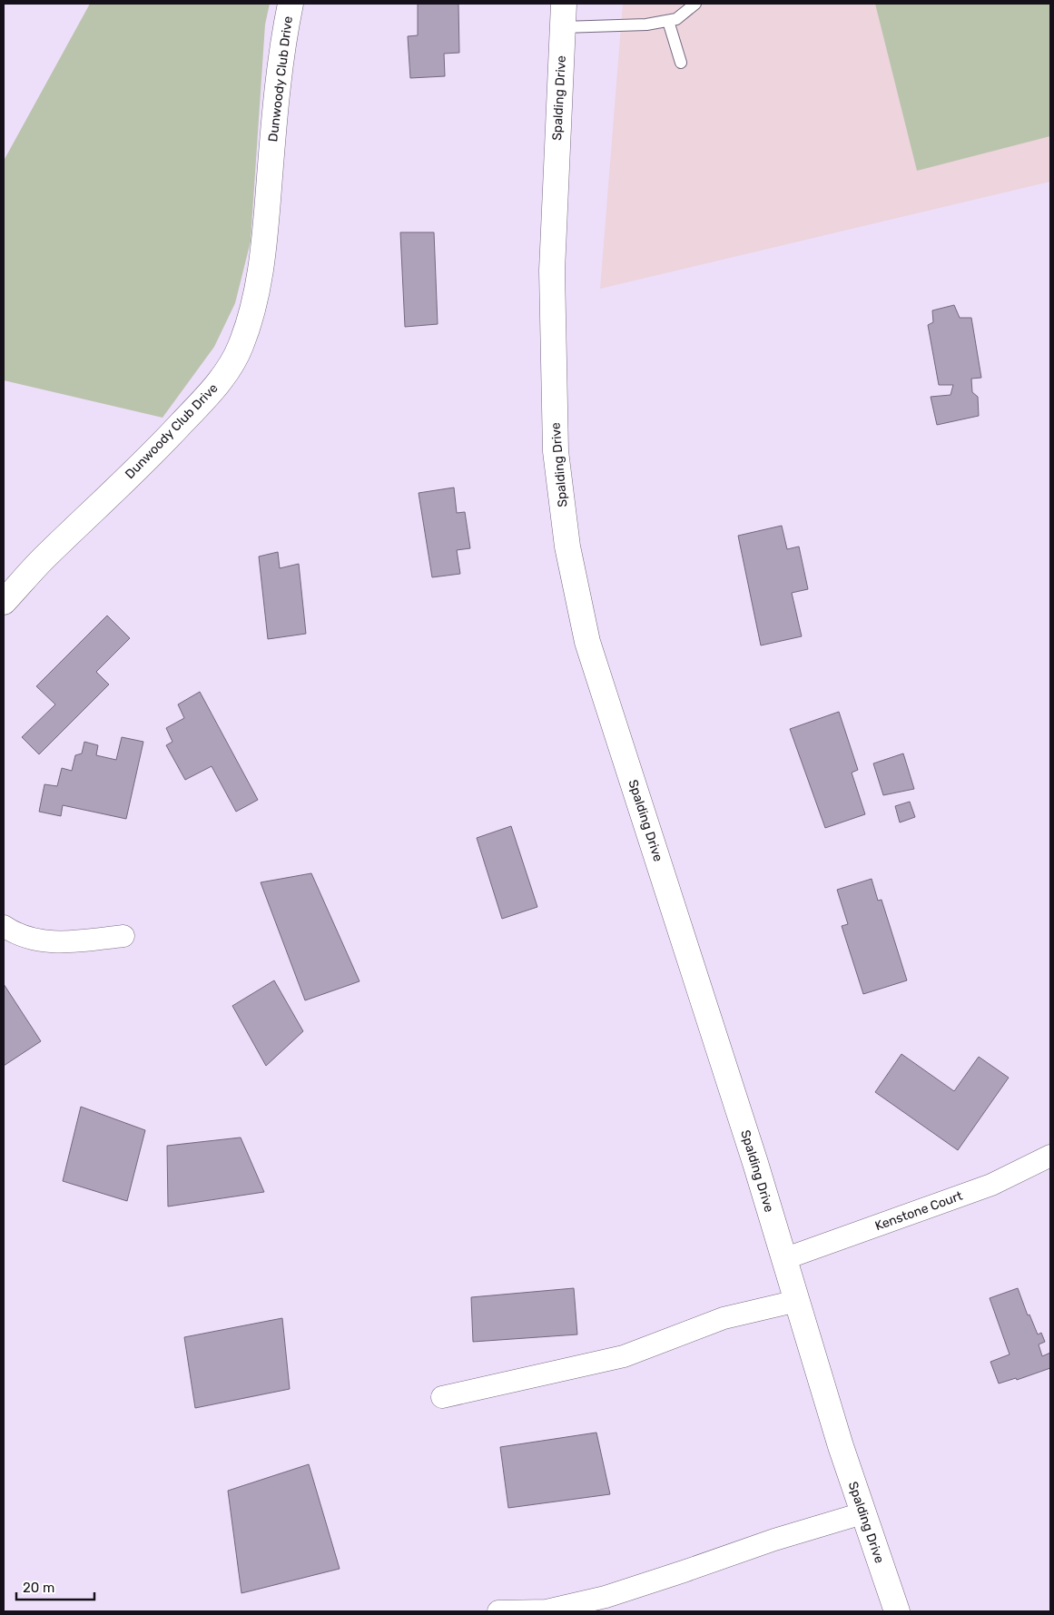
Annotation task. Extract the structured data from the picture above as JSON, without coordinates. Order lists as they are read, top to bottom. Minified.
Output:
{"streets":{"street":["Dunwoody Club Drive","Spalding Drive","Kenstone Court"]},"crossings":[["Spalding Drive","Kenstone Court"]],"scale_bar":"20 m"}
